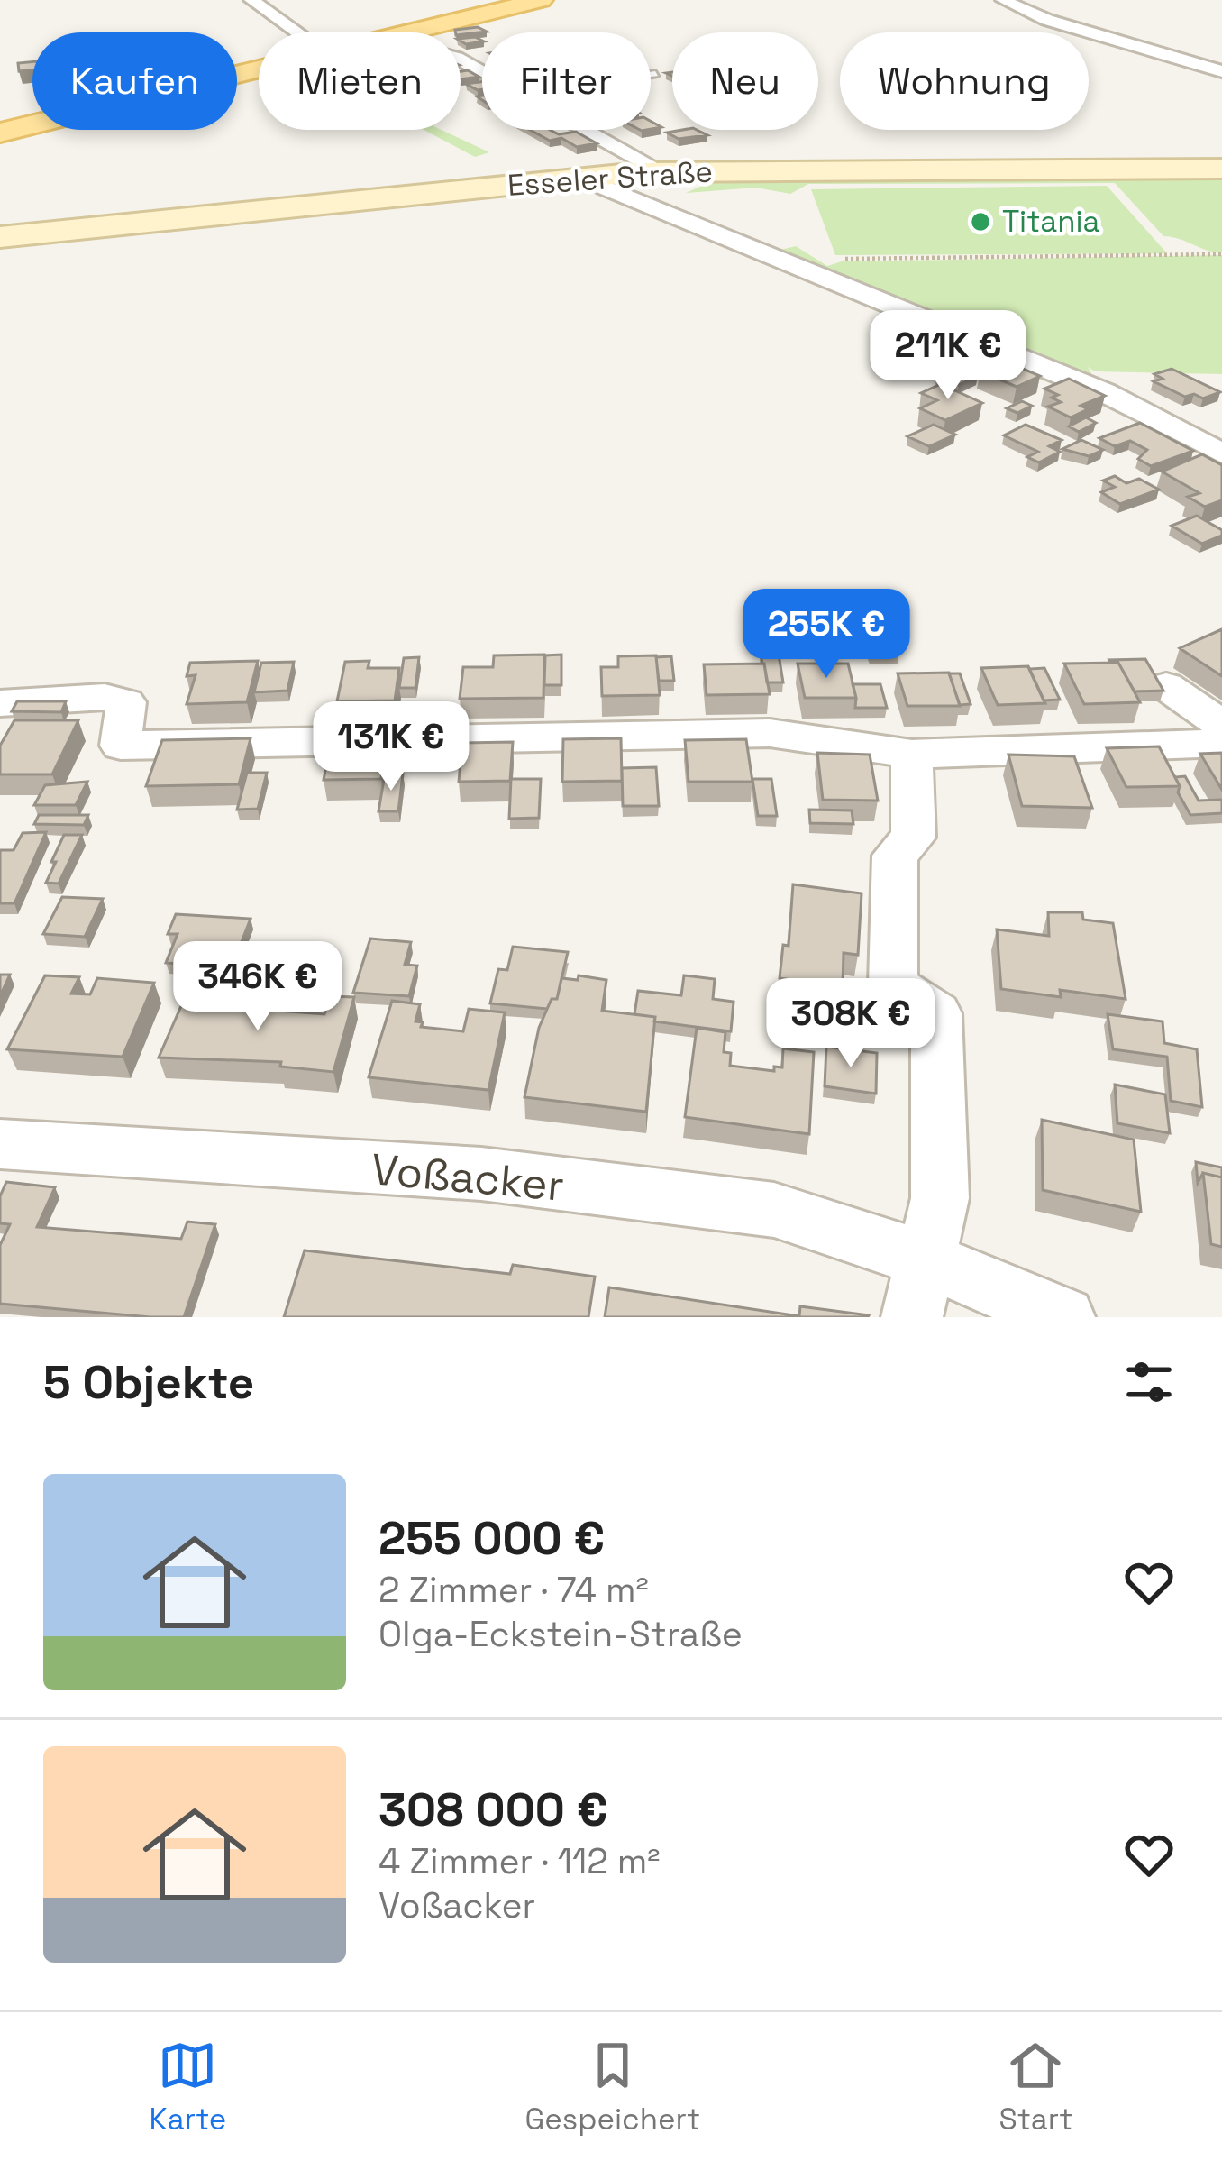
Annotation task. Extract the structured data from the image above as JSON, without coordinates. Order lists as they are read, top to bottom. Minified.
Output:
{"streets":{"main road":["Esseler Straße"],"street":["Voßacker"]},"places":["Titania"],"page":{"chip":["Kaufen","Mieten","Filter","Neu","Wohnung"],"price":["211K €","255K €","131K €","346K €","308K €"],"heading":"5 Objekte","list":[{"name":"255 000 €","note":"2 Zimmer · 74 m² · Olga-Eckstein-Straße"},{"name":"308 000 €","note":"4 Zimmer · 112 m² · Voßacker"}],"tabs":["Karte","Gespeichert","Start"]}}
